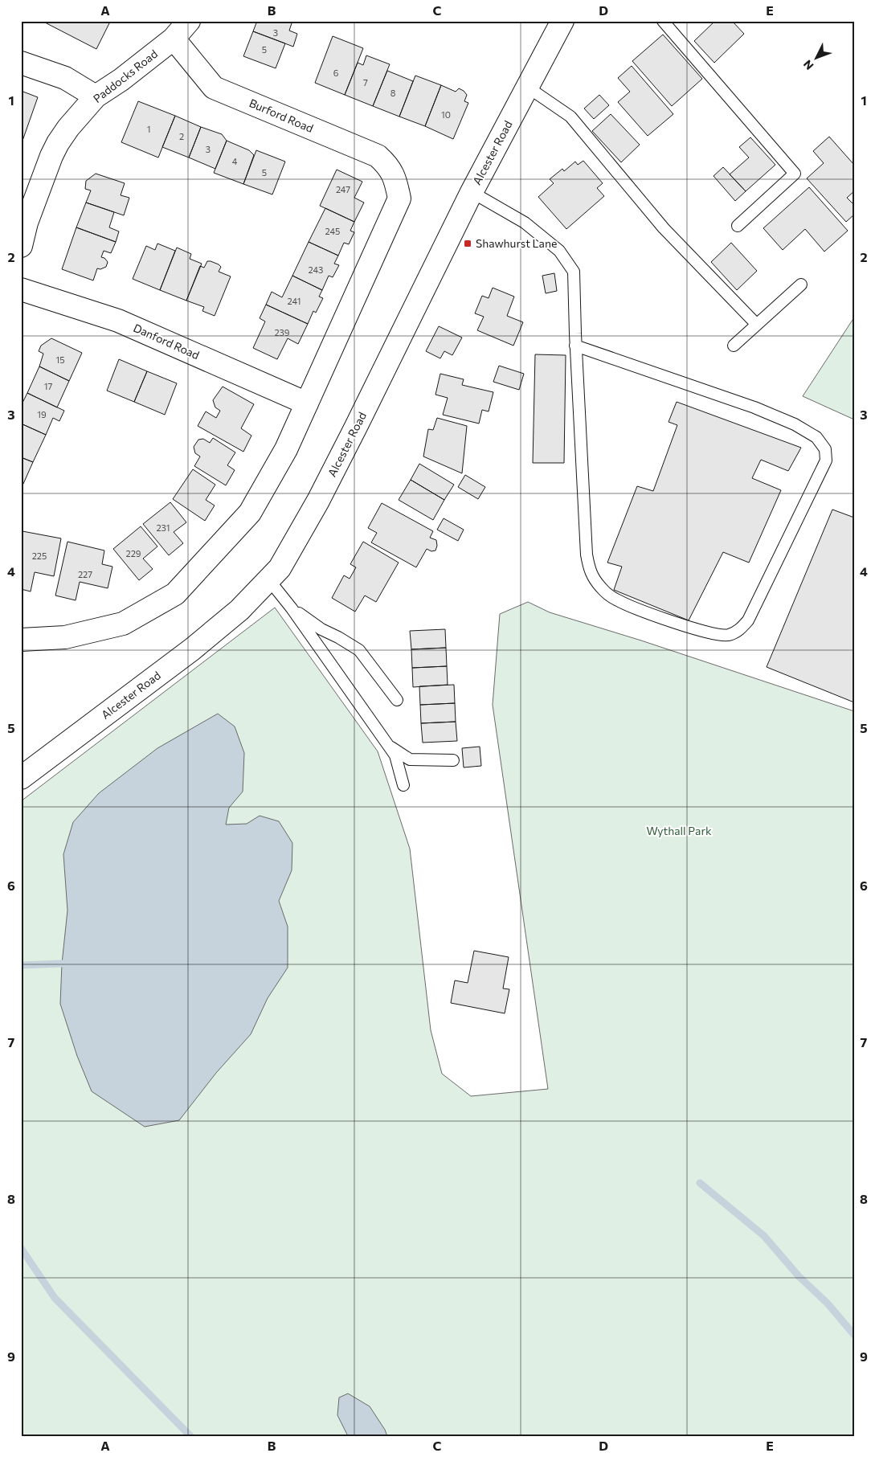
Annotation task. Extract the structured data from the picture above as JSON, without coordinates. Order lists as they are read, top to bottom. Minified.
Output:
{"streets":{"street":["Paddocks Road","Burford Road","Alcester Road","Danford Road"]},"crossings":[["Paddocks Road","Burford Road"],["Burford Road","Danford Road"]],"parks":["Wythall Park"],"places":{"transit":["Shawhurst Lane"]},"house_numbers":["3","5","6","7","8","10","1","2","3","4","5","247","245","243","241","239","15","17","19","231","229","225","227"],"north":"bottom left","grid":{"columns":["A","B","C","D","E"],"rows":["1","2","3","4","5","6","7","8","9"]}}
